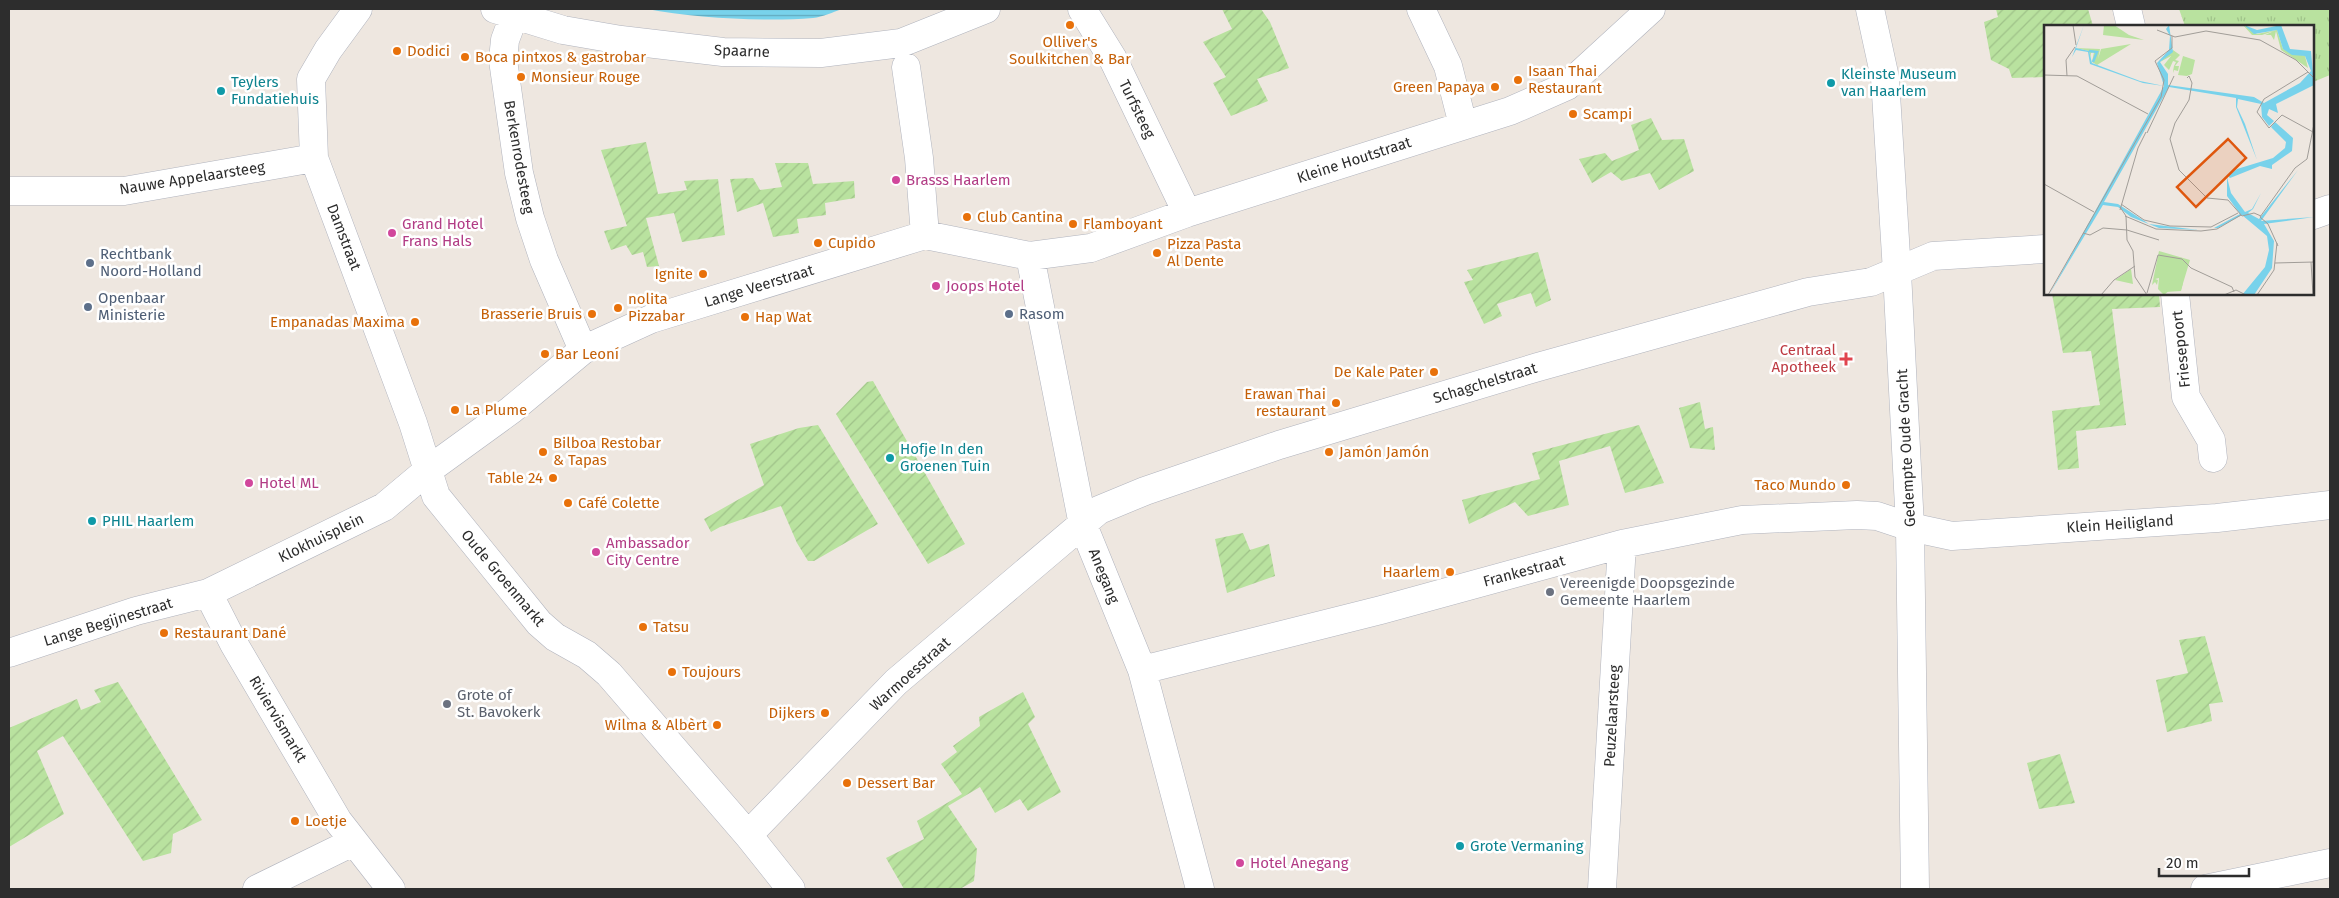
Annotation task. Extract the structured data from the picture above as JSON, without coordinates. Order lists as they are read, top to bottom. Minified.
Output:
{"streets":{"street":["Spaarne","Turfsteeg","Berkenrodesteeg","Kleine Houtstraat","Nauwe Appelaarsteeg","Damstraat","Lange Veerstraat","Friesepoort","Schagchelstraat","Gedempte Oude Gracht","Klein Heiligland","Klokhuisplein","Frankestraat","Anegang","Oude Groenmarkt","Lange Begijnestraat","Warmoesstraat","Peuzelaarsteeg","Riviervismarkt"]},"crossings":[["Spaarne","Berkenrodesteeg"],["Turfsteeg","Kleine Houtstraat"],["Berkenrodesteeg","Lange Veerstraat"],["Kleine Houtstraat","Lange Veerstraat"],["Kleine Houtstraat","Anegang"],["Nauwe Appelaarsteeg","Damstraat"],["Damstraat","Lange Veerstraat"],["Damstraat","Klokhuisplein"],["Damstraat","Oude Groenmarkt"],["Lange Veerstraat","Klokhuisplein"],["Lange Veerstraat","Anegang"],["Lange Veerstraat","Oude Groenmarkt"],["Schagchelstraat","Gedempte Oude Gracht"],["Schagchelstraat","Anegang"],["Schagchelstraat","Warmoesstraat"],["Gedempte Oude Gracht","Klein Heiligland"],["Gedempte Oude Gracht","Frankestraat"],["Klein Heiligland","Frankestraat"],["Klokhuisplein","Oude Groenmarkt"],["Klokhuisplein","Lange Begijnestraat"],["Klokhuisplein","Riviervismarkt"],["Frankestraat","Anegang"],["Frankestraat","Peuzelaarsteeg"],["Anegang","Warmoesstraat"],["Oude Groenmarkt","Warmoesstraat"],["Lange Begijnestraat","Riviervismarkt"]],"places":{"other":["Olliver's Soulkitchen & Bar","Dodici","Boca pintxos & gastrobar","Monsieur Rouge","Isaan Thai Restaurant","Kleinste Museum van Haarlem","Green Papaya","Teylers Fundatiehuis","Scampi","Brasss Haarlem","Club Cantina","Flamboyant","Grand Hotel Frans Hals","Cupido","Pizza Pasta Al Dente","Rechtbank Noord-Holland","Ignite","Joops Hotel","Openbaar Ministerie","nolita Pizzabar","Brasserie Bruis","Rasom","Hap Wat","Empanadas Maxima","Bar Leoní","De Kale Pater","Erawan Thai restaurant","La Plume","Bilboa Restobar & Tapas","Jamón Jamón","Hofje In den Groenen Tuin","Table 24","Hotel ML","Taco Mundo","Café Colette","PHIL Haarlem","Ambassador City Centre","Haarlem","Vereenigde Doopsgezinde Gemeente Haarlem","Tatsu","Restaurant Dané","Toujours","Grote of St. Bavokerk","Dijkers","Wilma & Albèrt","Dessert Bar","Loetje","Grote Vermaning","Hotel Anegang"],"health":["Centraal Apotheek"]},"scale_bar":"20 m"}
